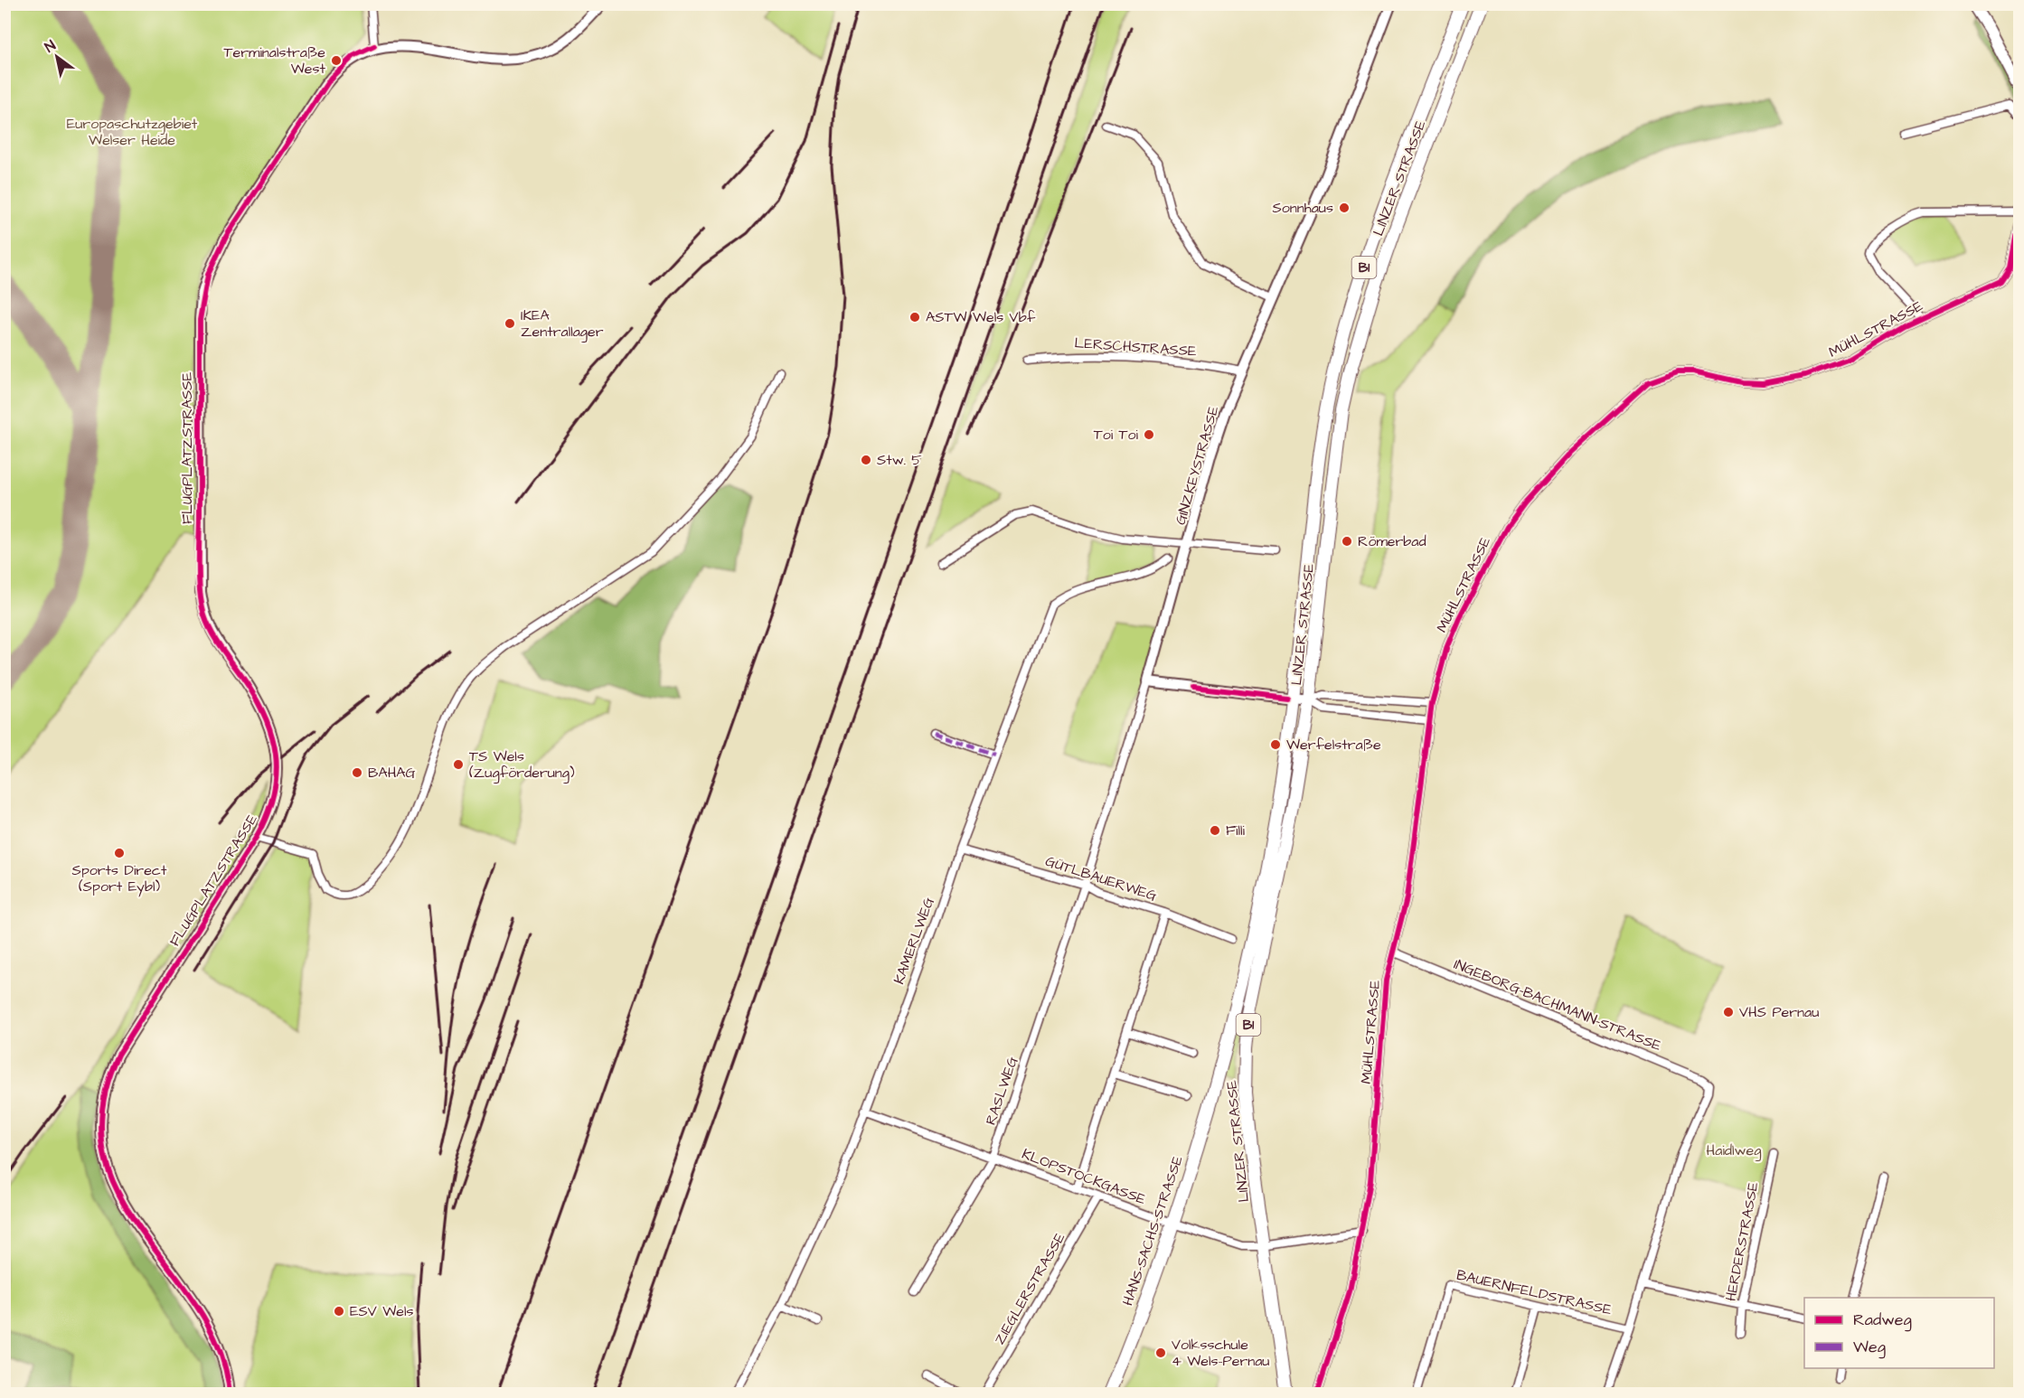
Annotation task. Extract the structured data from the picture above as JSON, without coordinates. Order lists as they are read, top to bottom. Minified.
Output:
{"streets":{"main road":["LINZER STRASSE","B1","HANS-SACHS-STRASSE"],"street":["MÜHLSTRASSE","LERSCHSTRASSE","FLUGPLATZSTRASSE","GINZKEYSTRASSE","GÜTLBAUERWEG","KAMERLWEG","INGEBORG-BACHMANN-STRASSE","RASLWEG","KLOPSTOCKGASSE","HERDERSTRASSE","ZIEGLERSTRASSE","BAUERNFELDSTRASSE"]},"crossings":[["LINZER STRASSE","KLOPSTOCKGASSE"],["LINZER STRASSE","HANS-SACHS-STRASSE"],["MÜHLSTRASSE","INGEBORG-BACHMANN-STRASSE"],["MÜHLSTRASSE","KLOPSTOCKGASSE"],["LERSCHSTRASSE","GINZKEYSTRASSE"],["GINZKEYSTRASSE","GÜTLBAUERWEG"],["GINZKEYSTRASSE","RASLWEG"],["GÜTLBAUERWEG","KAMERLWEG"],["GÜTLBAUERWEG","RASLWEG"],["KAMERLWEG","KLOPSTOCKGASSE"],["RASLWEG","KLOPSTOCKGASSE"],["KLOPSTOCKGASSE","HANS-SACHS-STRASSE"],["KLOPSTOCKGASSE","ZIEGLERSTRASSE"]],"parks":["Europaschutzgebiet Welser Heide","Haidlweg"],"places":["Terminalstraße West","Sonnhaus","ASTW Wels Vbf","IKEA Zentrallager","Toi Toi","Stw. 5","Römerbad","Werfelstraße","TS Wels (Zugförderung)","BAHAG","Filli","Sports Direct (Sport Eybl)","VHS Pernau","ESV Wels","Volksschule 4 Wels-Pernau"],"legend":["Radweg","Weg"],"north":"top left"}
